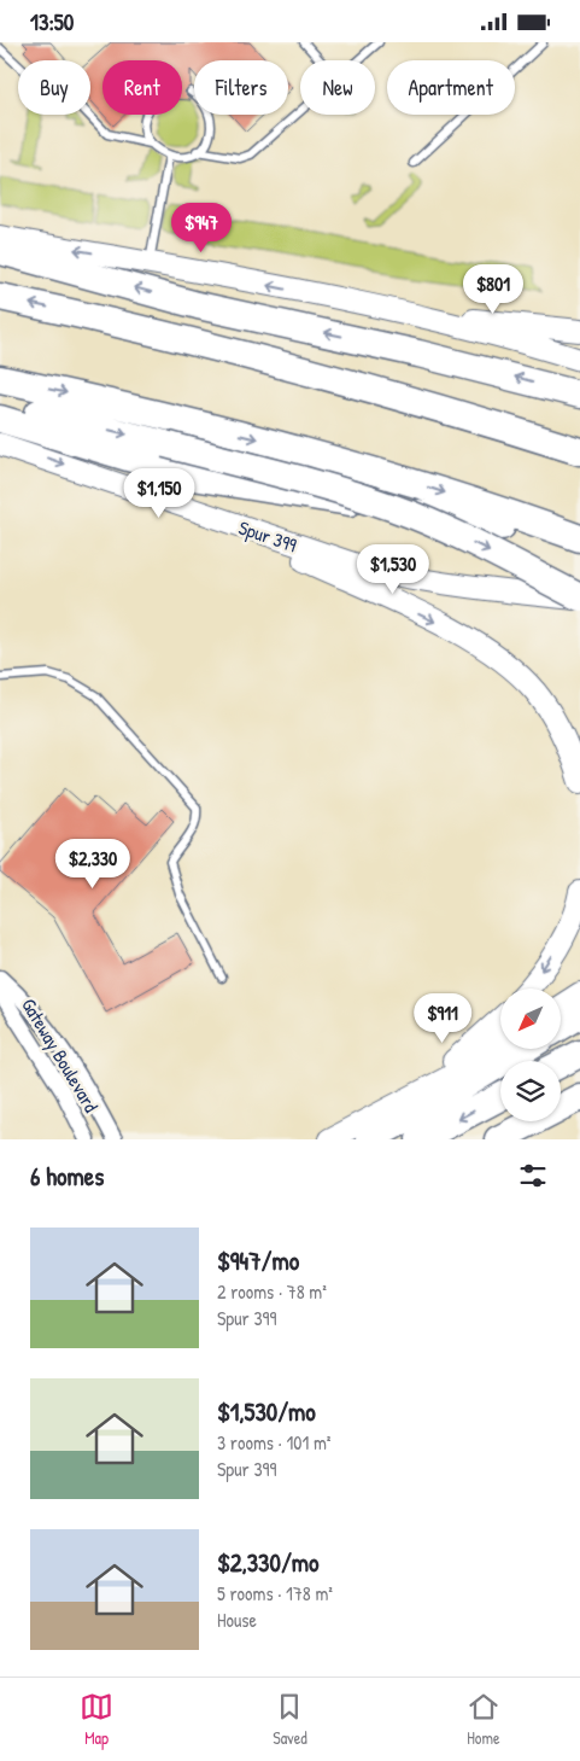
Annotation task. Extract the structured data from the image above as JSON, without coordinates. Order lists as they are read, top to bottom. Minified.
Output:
{"streets":{"main road":["Spur 399"],"street":["Gateway Boulevard"]},"one_way":["Spur 399"],"north":"bottom left","page":{"status":"13:50","chip":["Buy","Rent","Filters","New","Apartment"],"price":["$947","$801","$1,150","$1,530","$2,330","$911"],"heading":"6 homes","list":[{"name":"$947/mo","note":"2 rooms · 78 m² · Spur 399"},{"name":"$1,530/mo","note":"3 rooms · 101 m² · Spur 399"},{"name":"$2,330/mo","note":"5 rooms · 178 m² · House"}],"tabs":["Map","Saved","Home"]}}
